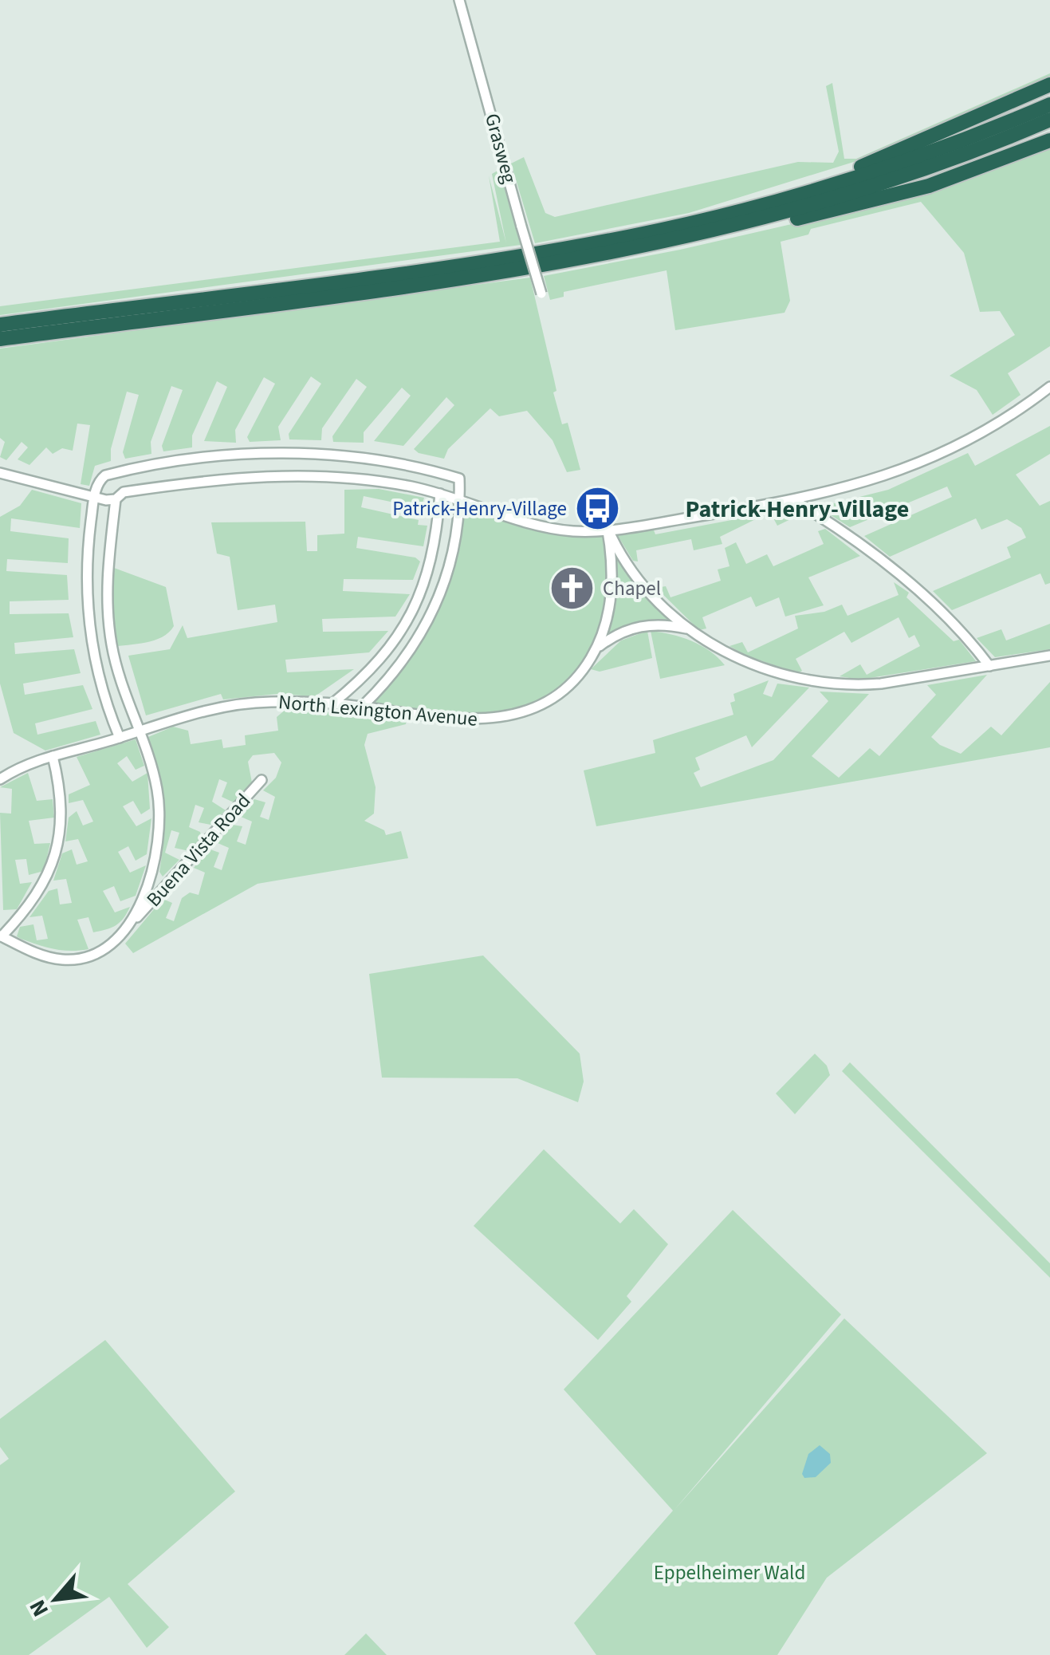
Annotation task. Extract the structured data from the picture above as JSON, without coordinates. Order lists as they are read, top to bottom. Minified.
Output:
{"streets":{"street":["Grasweg","North Lexington Avenue","Buena Vista Road"]},"districts":["Patrick-Henry-Village"],"parks":["Eppelheimer Wald"],"places":{"bus stop":["Patrick-Henry-Village"],"church":["Chapel"]},"north":"bottom left"}
